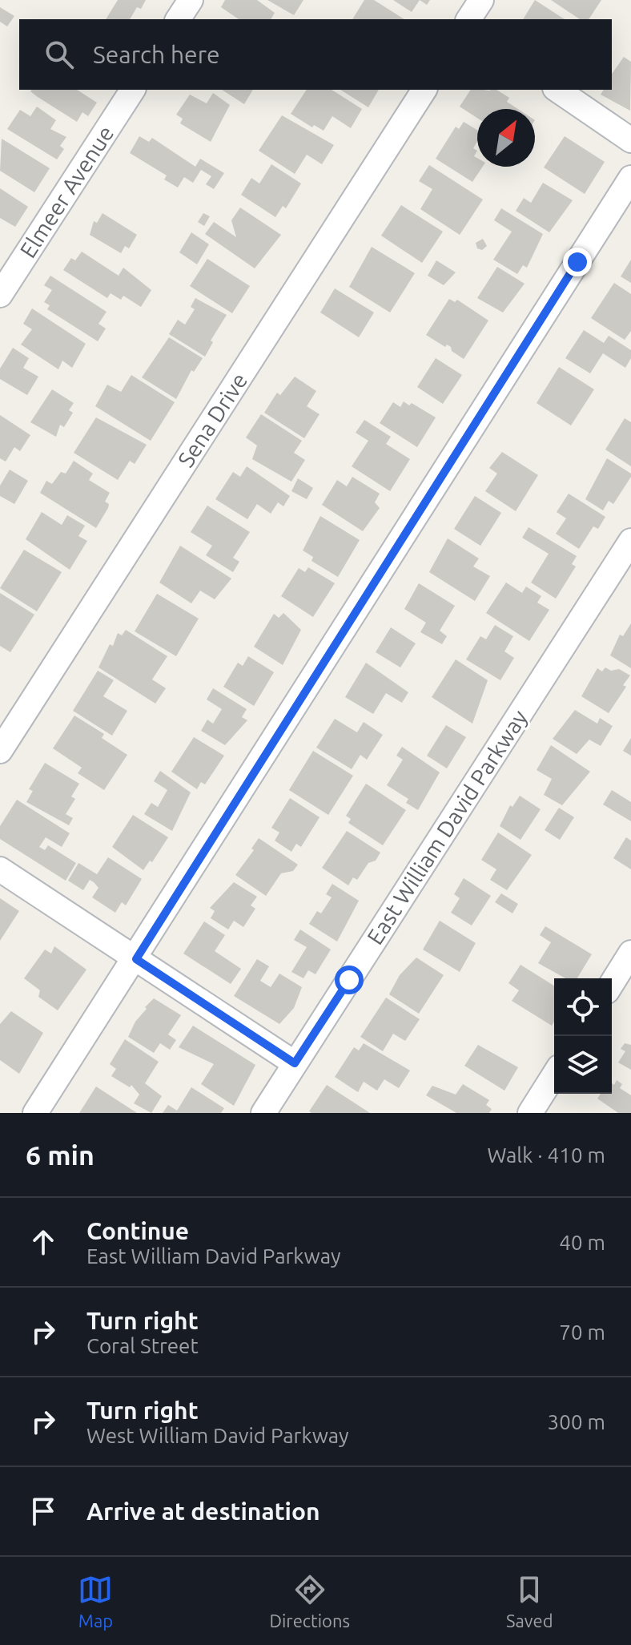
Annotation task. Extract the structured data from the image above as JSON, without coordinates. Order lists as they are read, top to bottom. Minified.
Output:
{"streets":{"street":["Elmeer Avenue","Sena Drive","East William David Parkway"]},"north":"top right","page":{"search":"Search here","heading":["6 min","Walk · 410 m"],"list":[["Continue","East William David Parkway","40 m"],["Turn right","Coral Street","70 m"],["Turn right","West William David Parkway","300 m"],"Arrive at destination"],"nav":["Map","Directions","Saved"]}}
